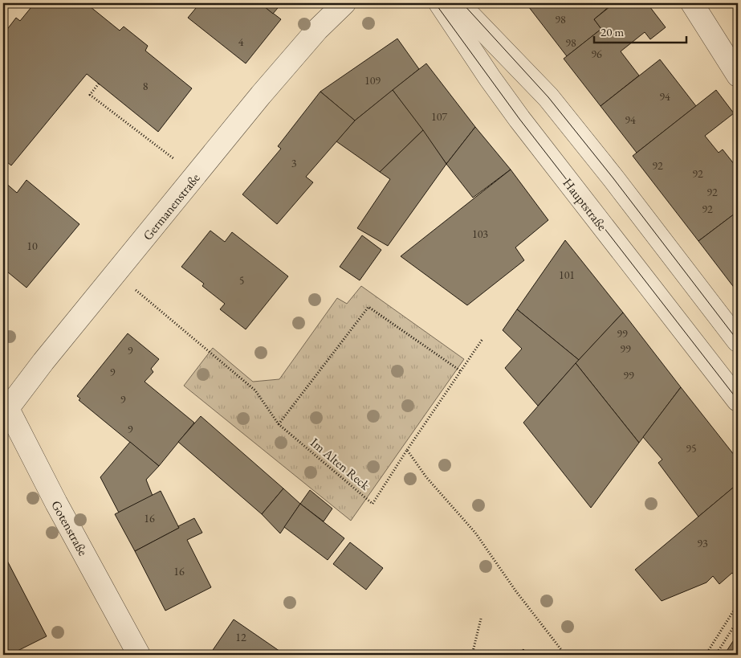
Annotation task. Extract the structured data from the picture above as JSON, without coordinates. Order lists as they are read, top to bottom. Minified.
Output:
{"streets":{"street":["Hauptstraße","Germanenstraße","Gotenstraße"],"path":["Im Alten Reck"]},"crossings":[["Germanenstraße","Gotenstraße"]],"house_numbers":["98","4","98","96","109","8","94","107","94","3","92","92","92","92","103","10","101","5","99","99","9","9","99","9","9","95","16","93","16","12"],"scale_bar":"20 m"}
